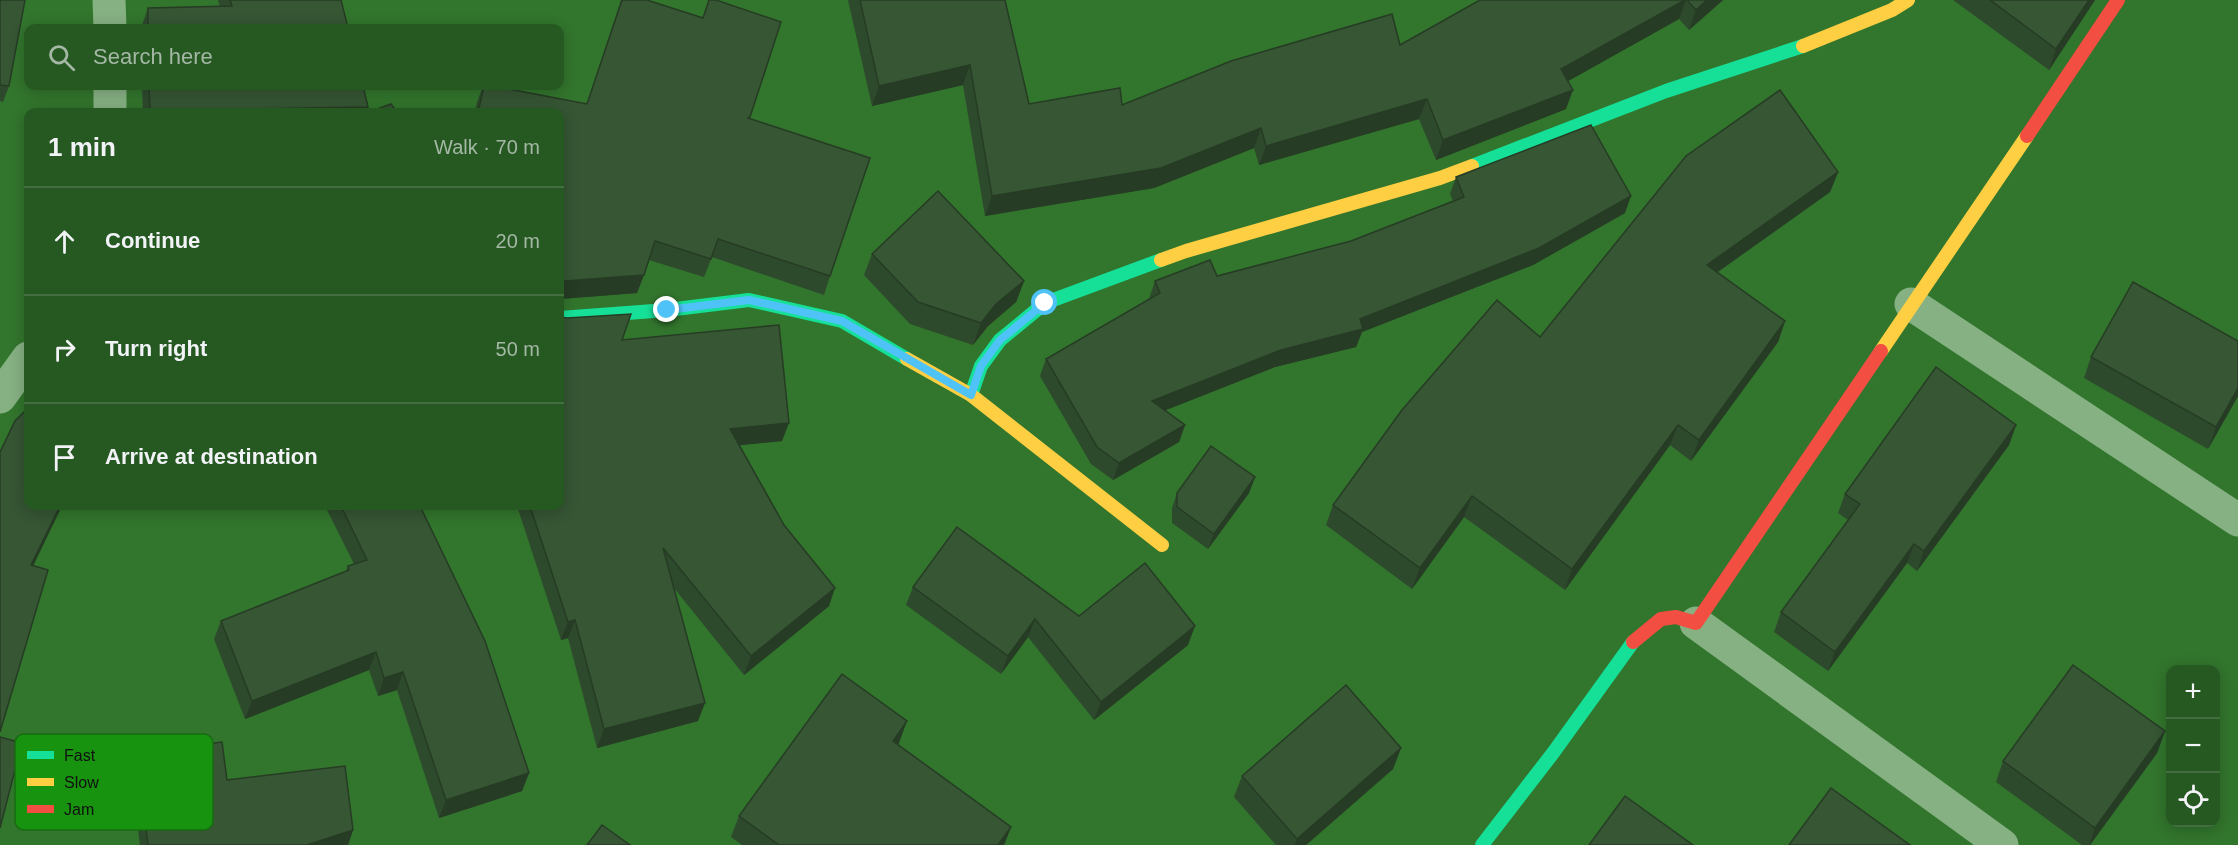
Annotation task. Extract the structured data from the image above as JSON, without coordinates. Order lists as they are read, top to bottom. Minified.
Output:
{"legend":["Fast","Slow","Jam"],"page":{"search":"Search here","heading":["1 min","Walk · 70 m"],"list":[["Continue","20 m"],["Turn right","50 m"],"Arrive at destination"],"map_buttons":["+","−"]}}
